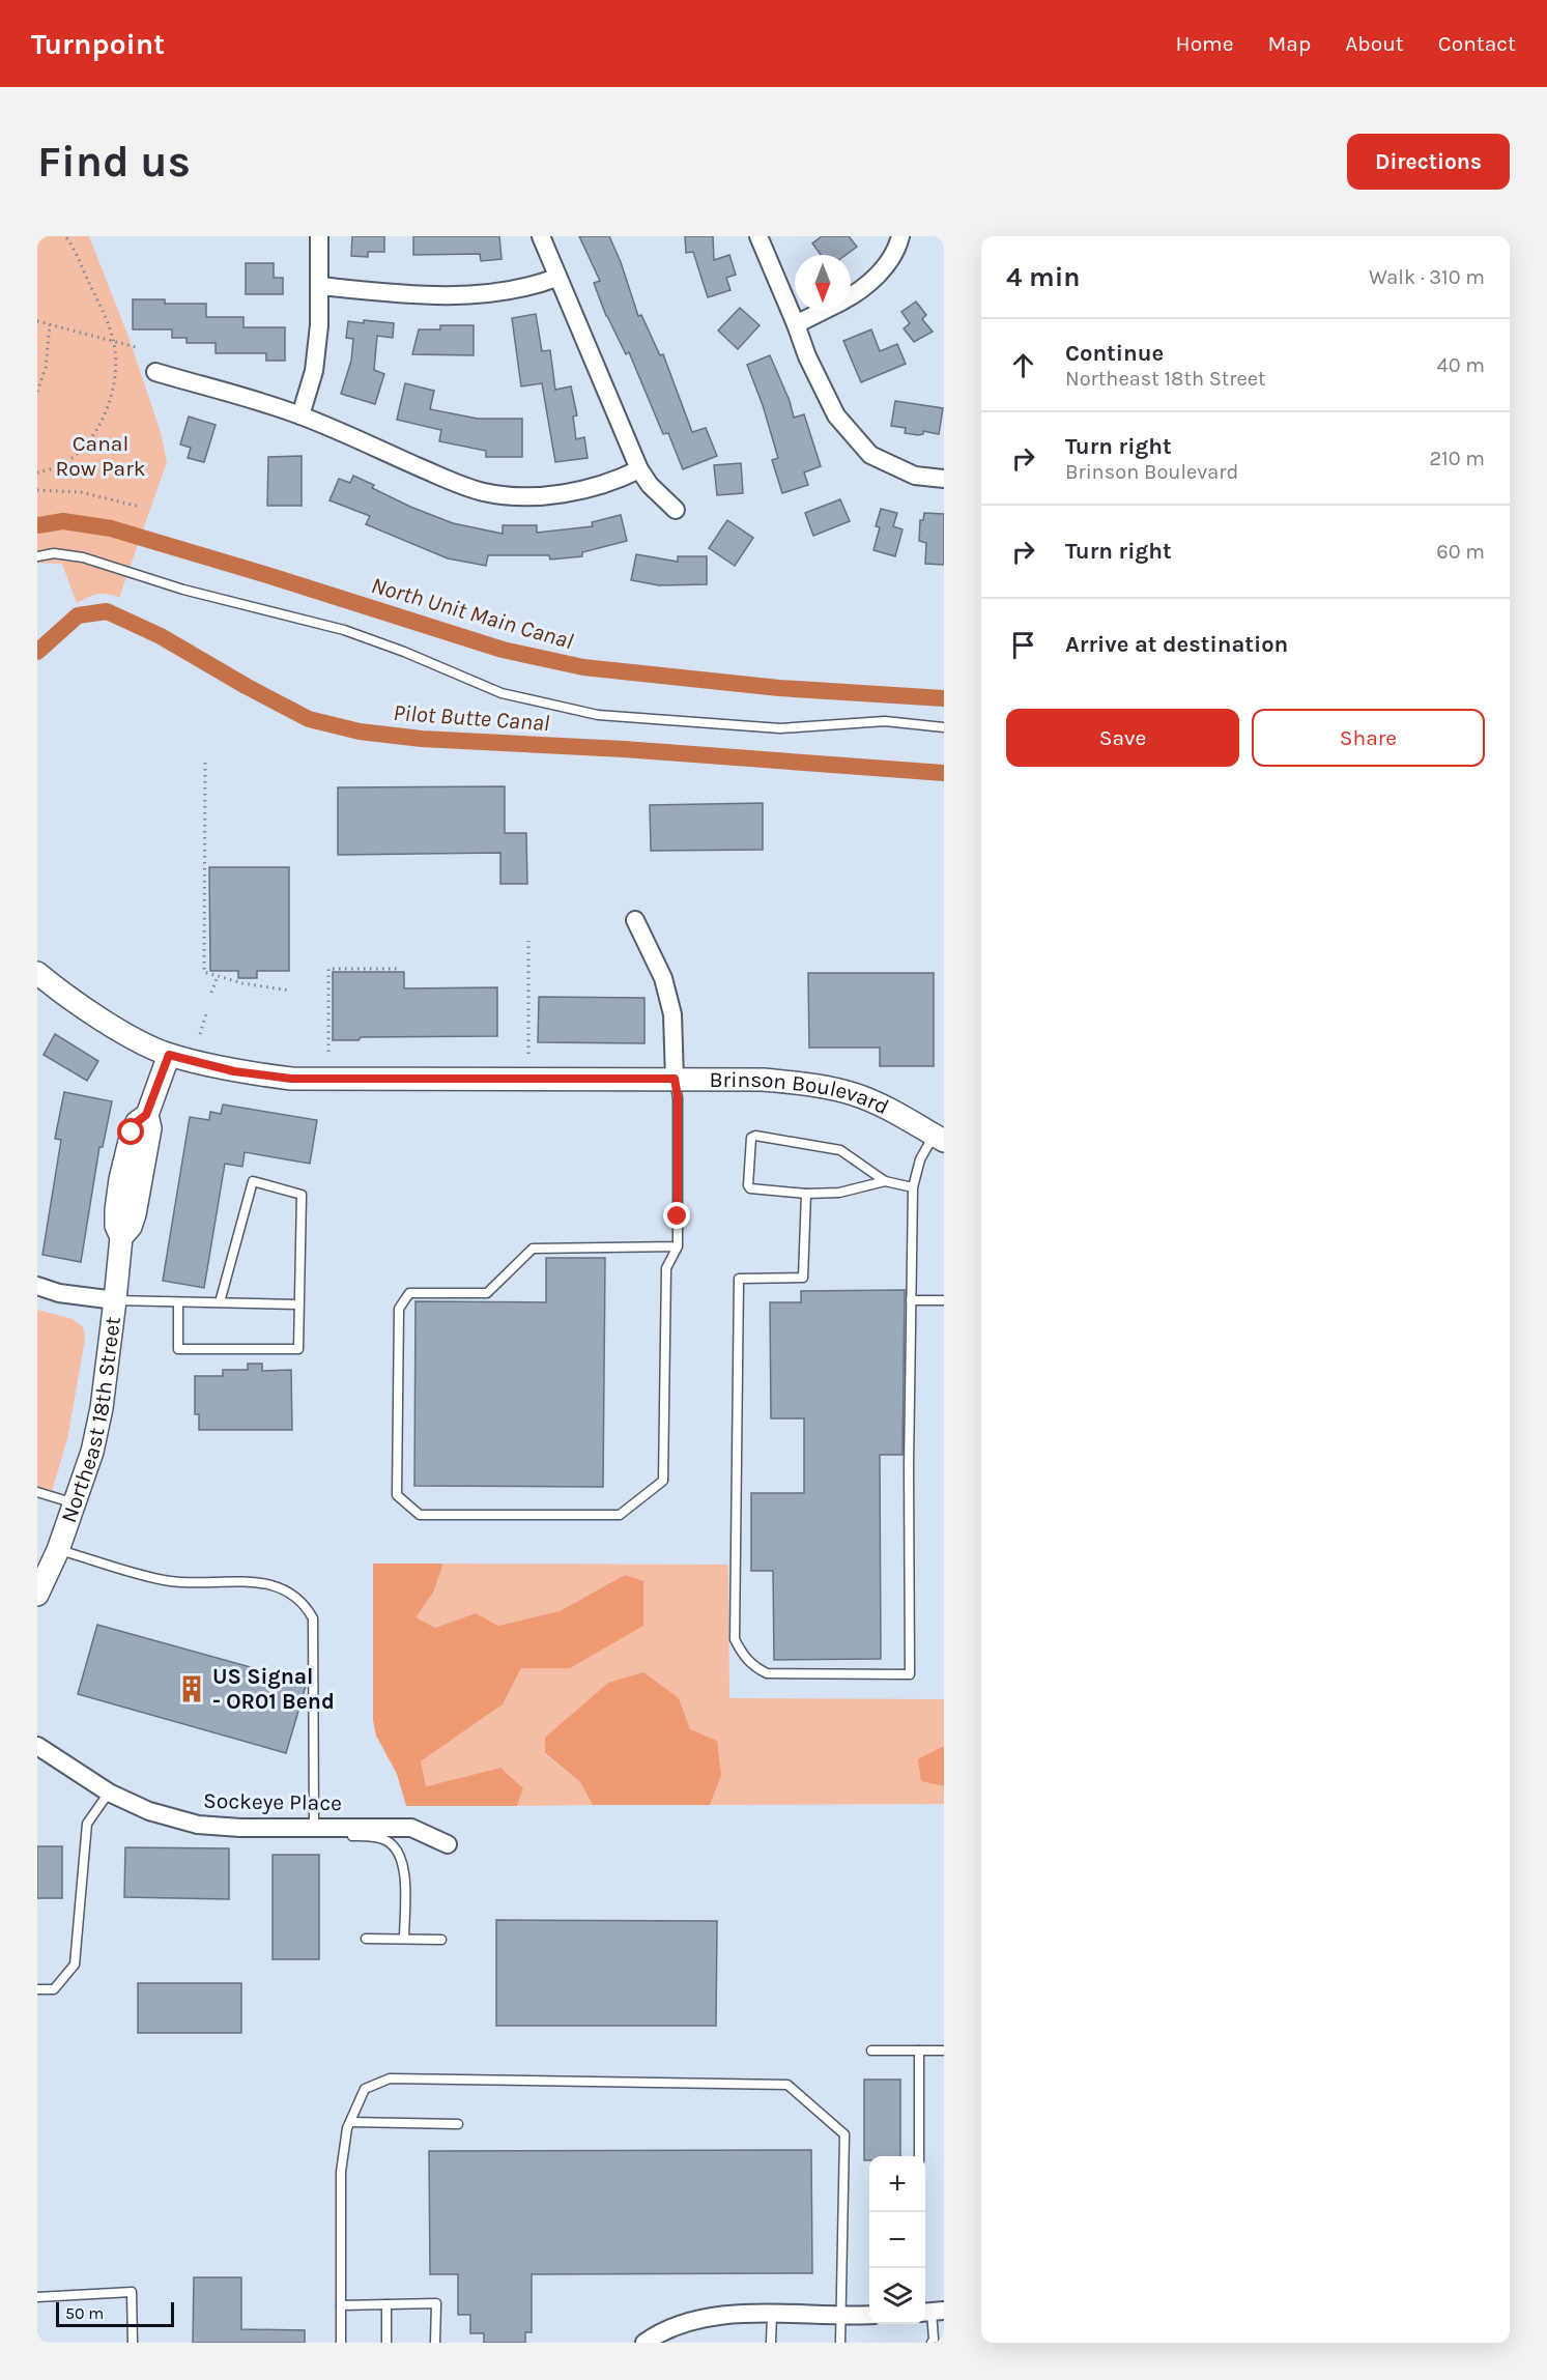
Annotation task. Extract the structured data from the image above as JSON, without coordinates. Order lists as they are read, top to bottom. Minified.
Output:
{"streets":{"street":["Brinson Boulevard","Northeast 18th Street","Sockeye Place"]},"crossings":[["Brinson Boulevard","Northeast 18th Street"]],"water":["North Unit Main Canal","Pilot Butte Canal"],"parks":["Canal Row Park"],"places":{"building":["US Signal - OR01 Bend"]},"scale_bar":"50 m","north":"bottom","page":{"header":"Turnpoint","nav":["Home","Map","About","Contact"],"buttons":["Directions",["Save","Share"]],"title":"Find us","heading":["4 min","Walk · 310 m"],"list":[["Continue","Northeast 18th Street","40 m"],["Turn right","Brinson Boulevard","210 m"],["Turn right","60 m"],"Arrive at destination"],"map_buttons":["+","−"],"scale":"50 m"}}
